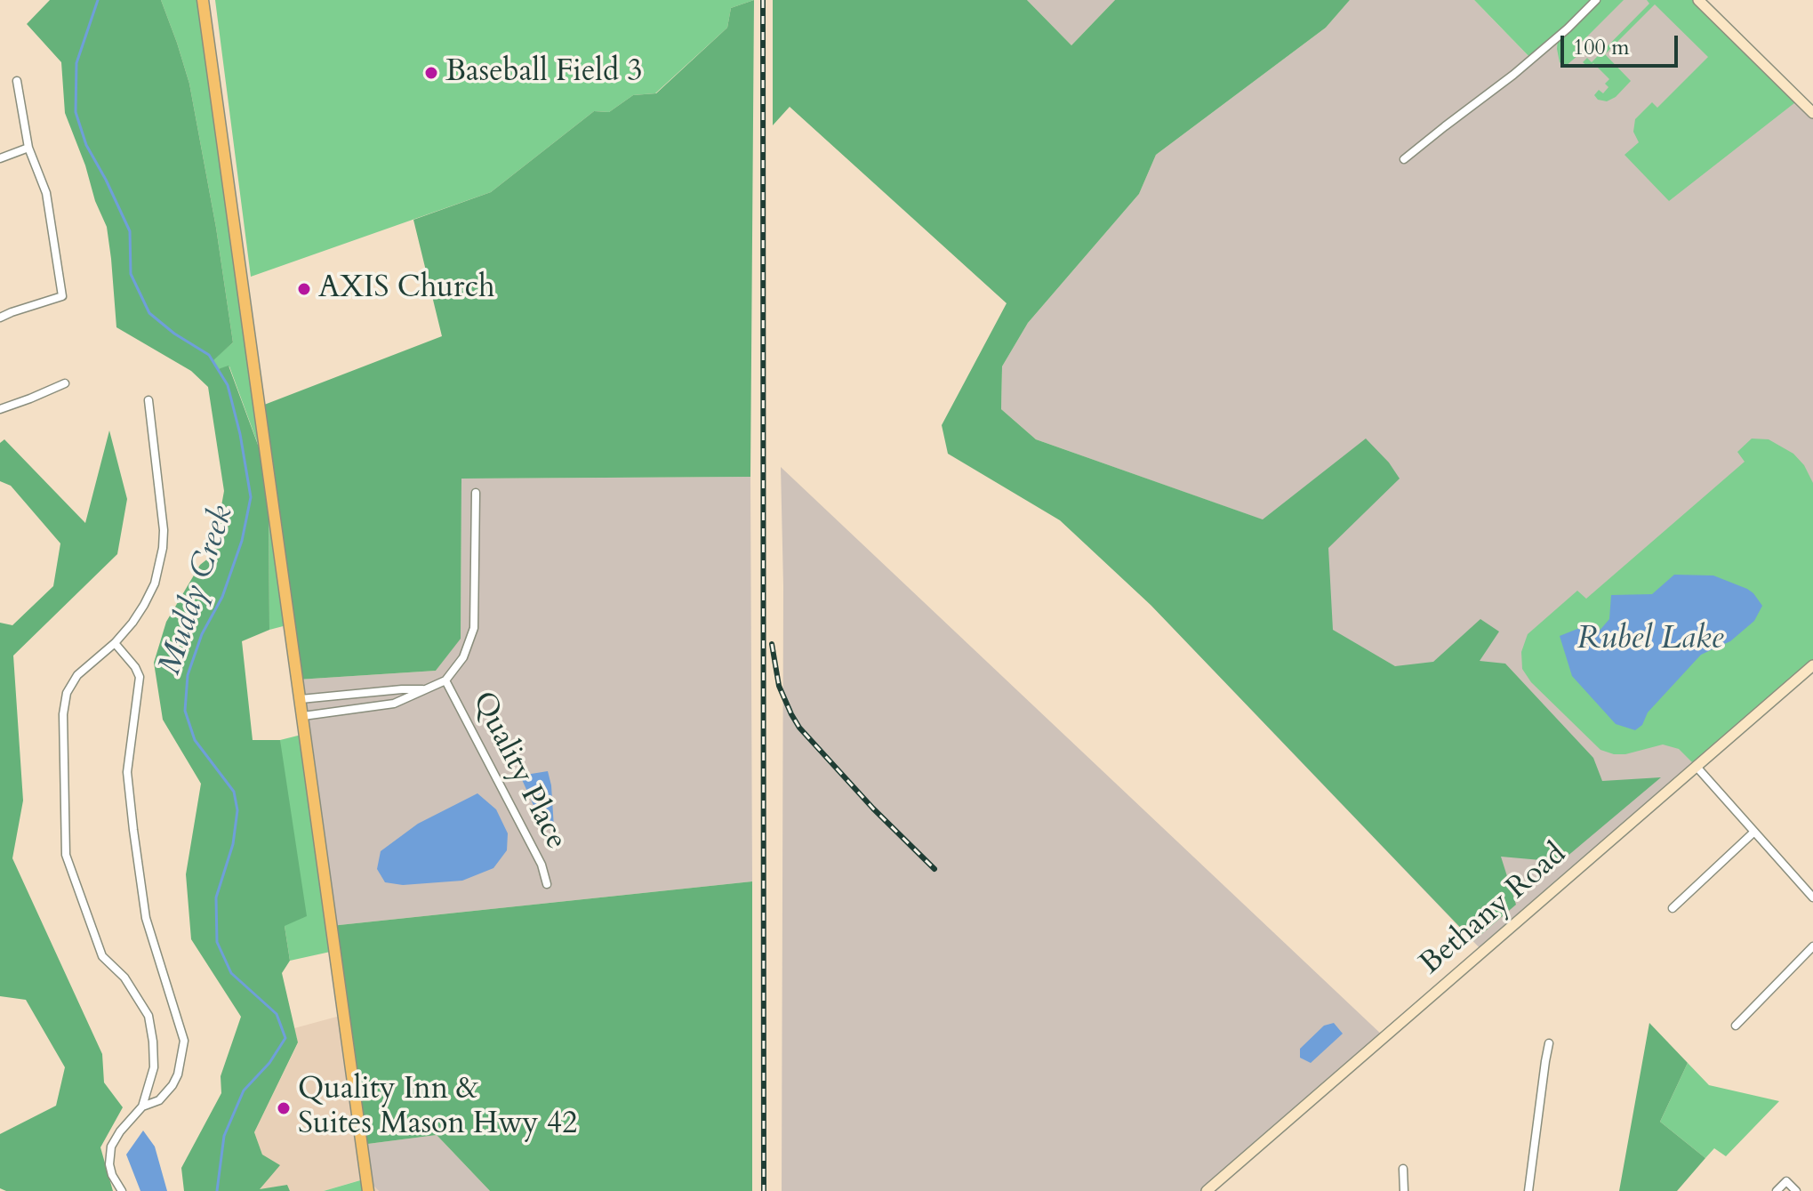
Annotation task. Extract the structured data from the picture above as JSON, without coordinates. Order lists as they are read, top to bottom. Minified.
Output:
{"streets":{"main road":["Bethany Road"],"street":["Quality Place"]},"water":["Muddy Creek","Rubel Lake"],"places":["Baseball Field 3","AXIS Church","Quality Inn & Suites Mason Hwy 42"],"scale_bar":"100 m"}
